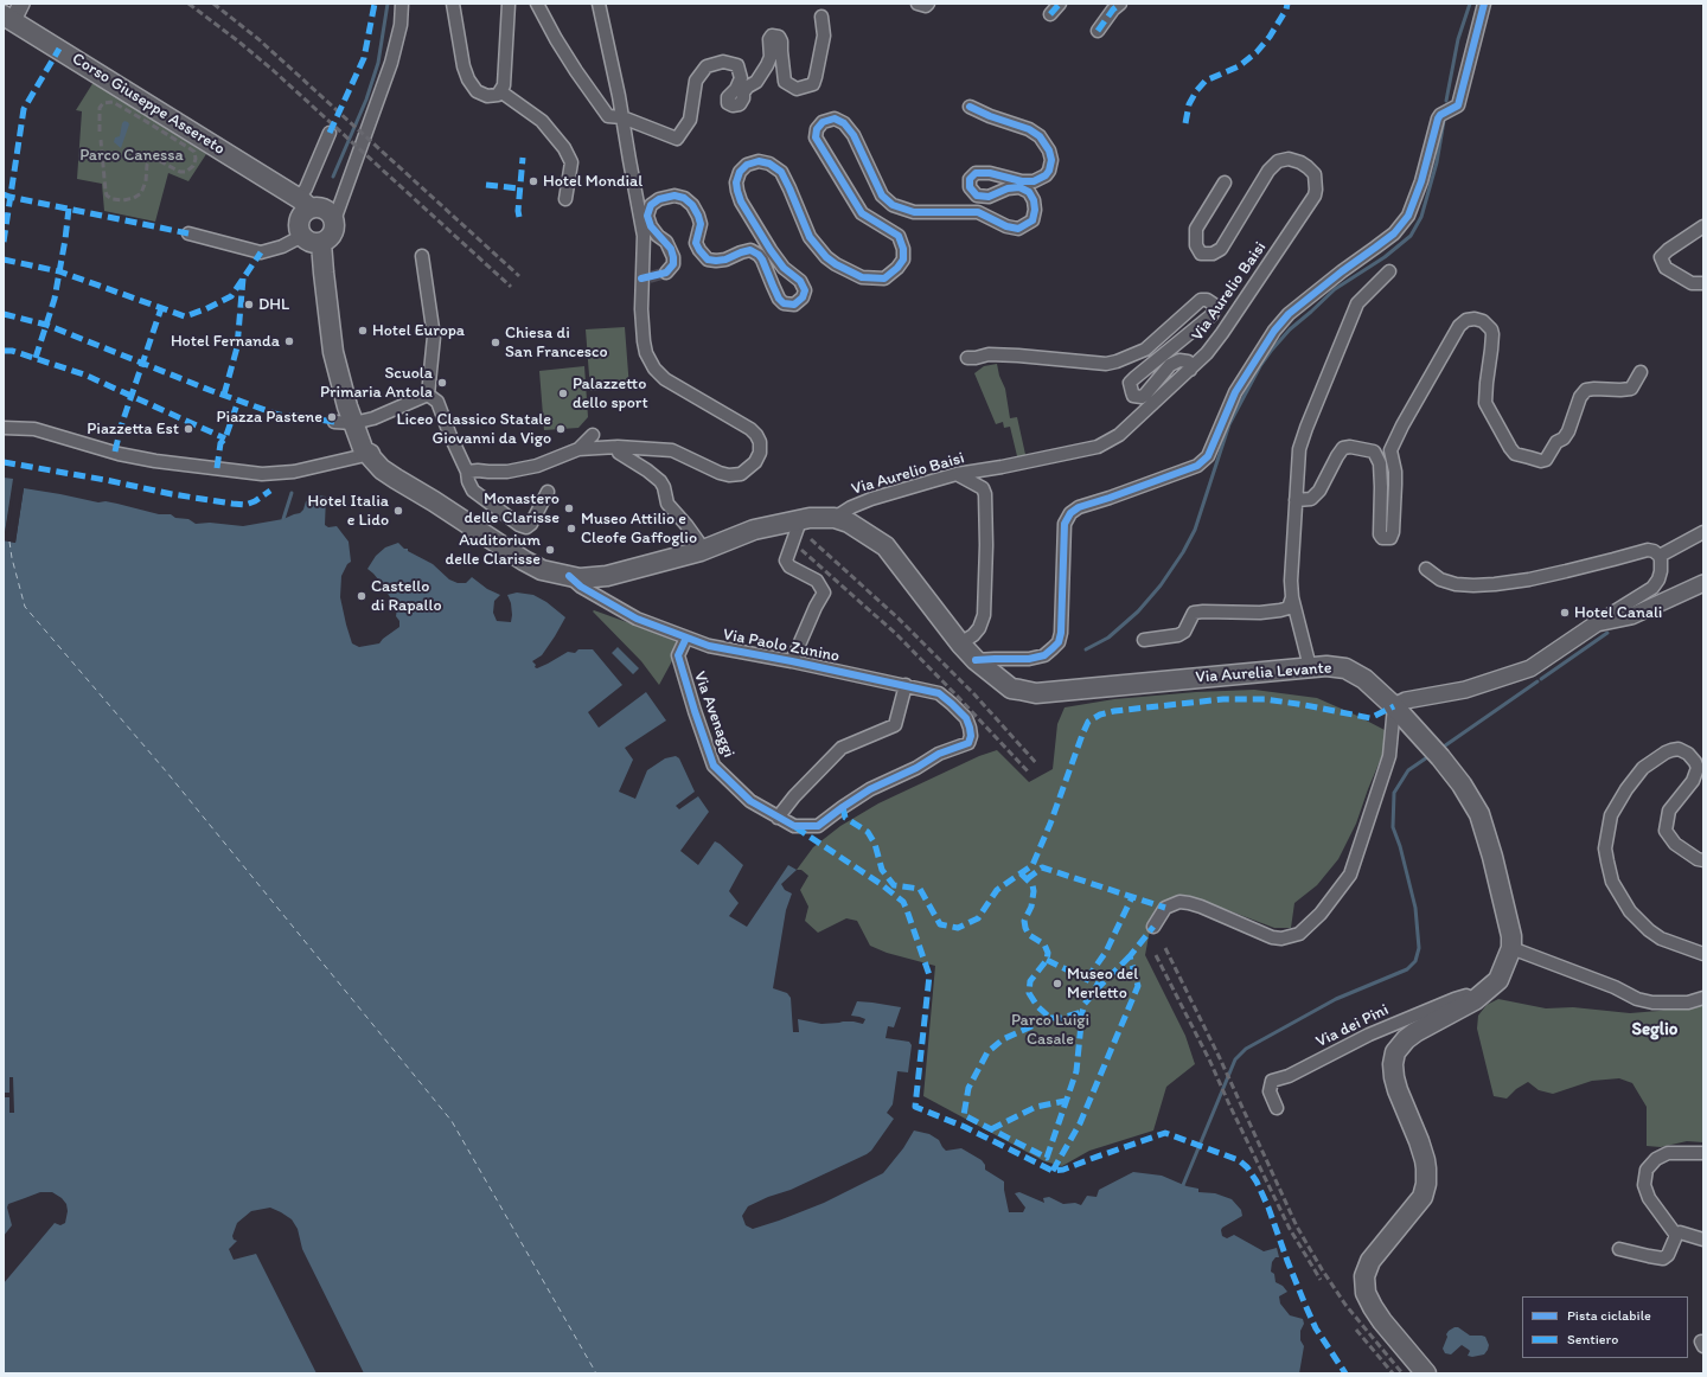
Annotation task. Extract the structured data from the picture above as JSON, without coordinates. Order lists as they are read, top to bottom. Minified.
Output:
{"streets":{"main road":["Corso Giuseppe Assereto","Via Aurelia Levante"],"street":["Via Aurelio Baisi","Via Paolo Zunino","Via Avenaggi","Via dei Pini"]},"crossings":[["Via Aurelio Baisi","Via Aurelia Levante"],["Via Paolo Zunino","Via Aurelia Levante"],["Via Paolo Zunino","Via Avenaggi"],["Via Aurelia Levante","Via dei Pini"]],"districts":["Seglio"],"parks":["Parco Canessa","Parco Luigi Casale"],"places":["Hotel Mondial","DHL","Hotel Europa","Hotel Fernanda","Chiesa di San Francesco","Scuola Primaria Antola","Palazzetto dello sport","Piazza Pastene","Piazzetta Est","Liceo Classico Statale Giovanni da Vigo","Monastero delle Clarisse","Hotel Italia e Lido","Museo Attilio e Cleofe Gaffoglio","Auditorium delle Clarisse","Castello di Rapallo","Hotel Canali","Museo del Merletto"],"legend":["Pista ciclabile","Sentiero"]}
